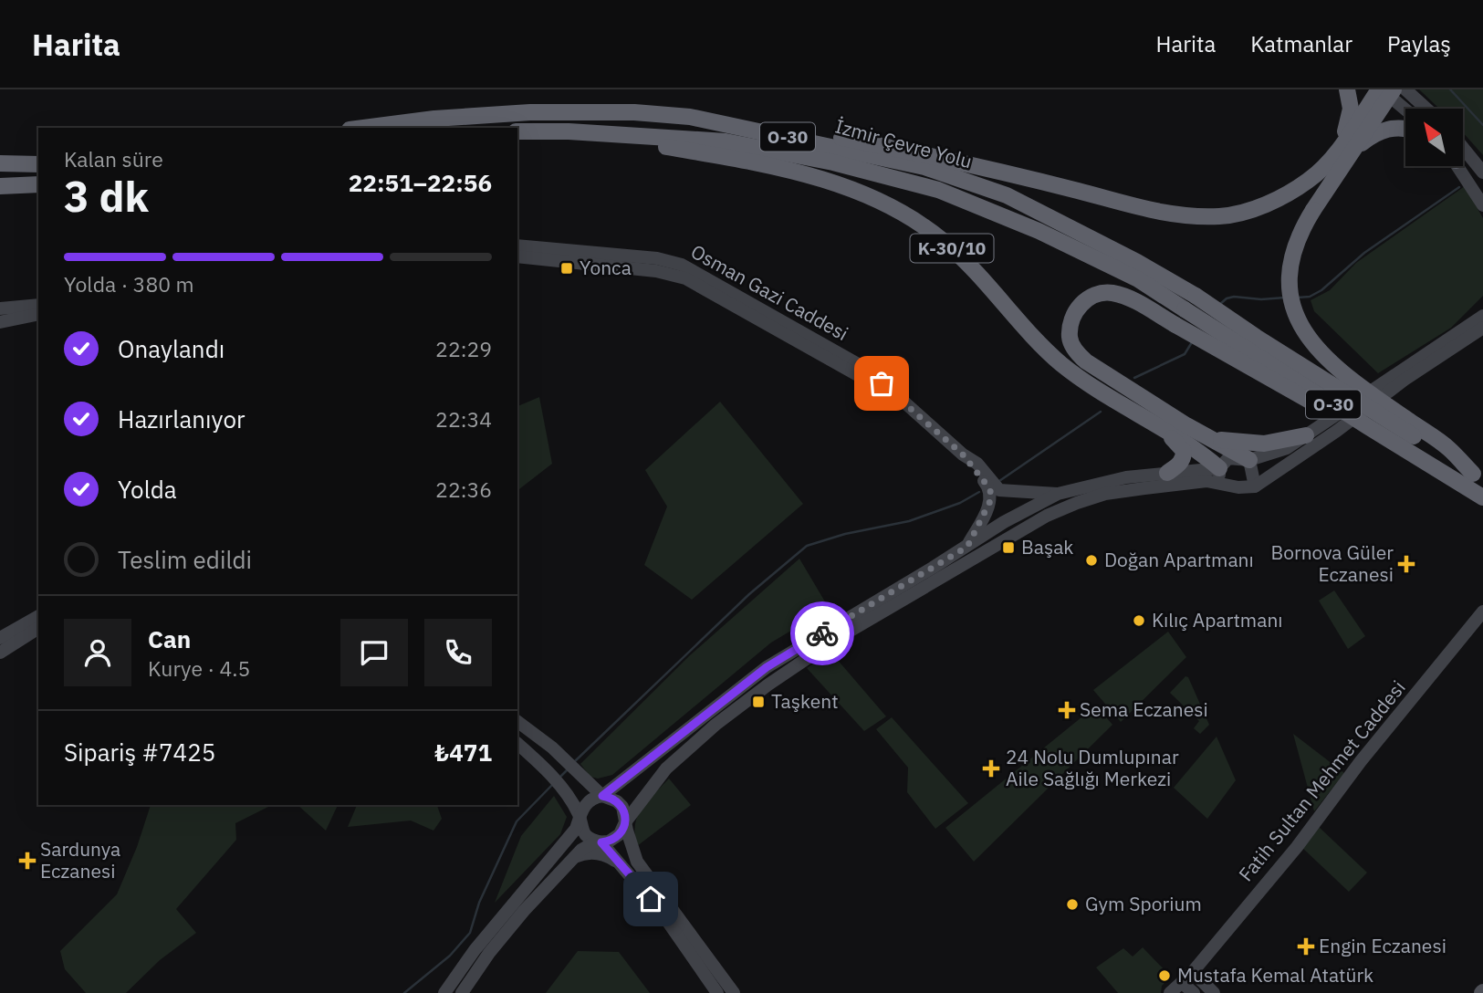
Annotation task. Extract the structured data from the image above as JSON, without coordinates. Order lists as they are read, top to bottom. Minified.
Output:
{"streets":{"highway":["O-30","İzmir Çevre Yolu","K-30/10"],"main road":["Osman Gazi Caddesi","Fatih Sultan Mehmet Caddesi"]},"crossings":[["O-30","İzmir Çevre Yolu"],["İzmir Çevre Yolu","K-30/10"]],"places":{"transit":["Yonca","Başak","Taşkent"],"other":["Doğan Apartmanı","Kılıç Apartmanı","Gym Sporium","Mustafa Kemal Atatürk"],"health":["Bornova Güler Eczanesi","Sema Eczanesi","24 Nolu Dumlupınar Aile Sağlığı Merkezi","Sardunya Eczanesi","Engin Eczanesi"]},"north":"top left","page":{"header":"Harita","nav":["Harita","Katmanlar","Paylaş"],"heading":["3 dk","Kalan süre","22:51–22:56"],"panel":["Can","Kurye · 4.5","Sipariş #7425","₺471"],"bar":"Yolda · 380 m","list":[["Onaylandı","22:29"],["Hazırlanıyor","22:34"],["Yolda","22:36"],"Teslim edildi"]}}
